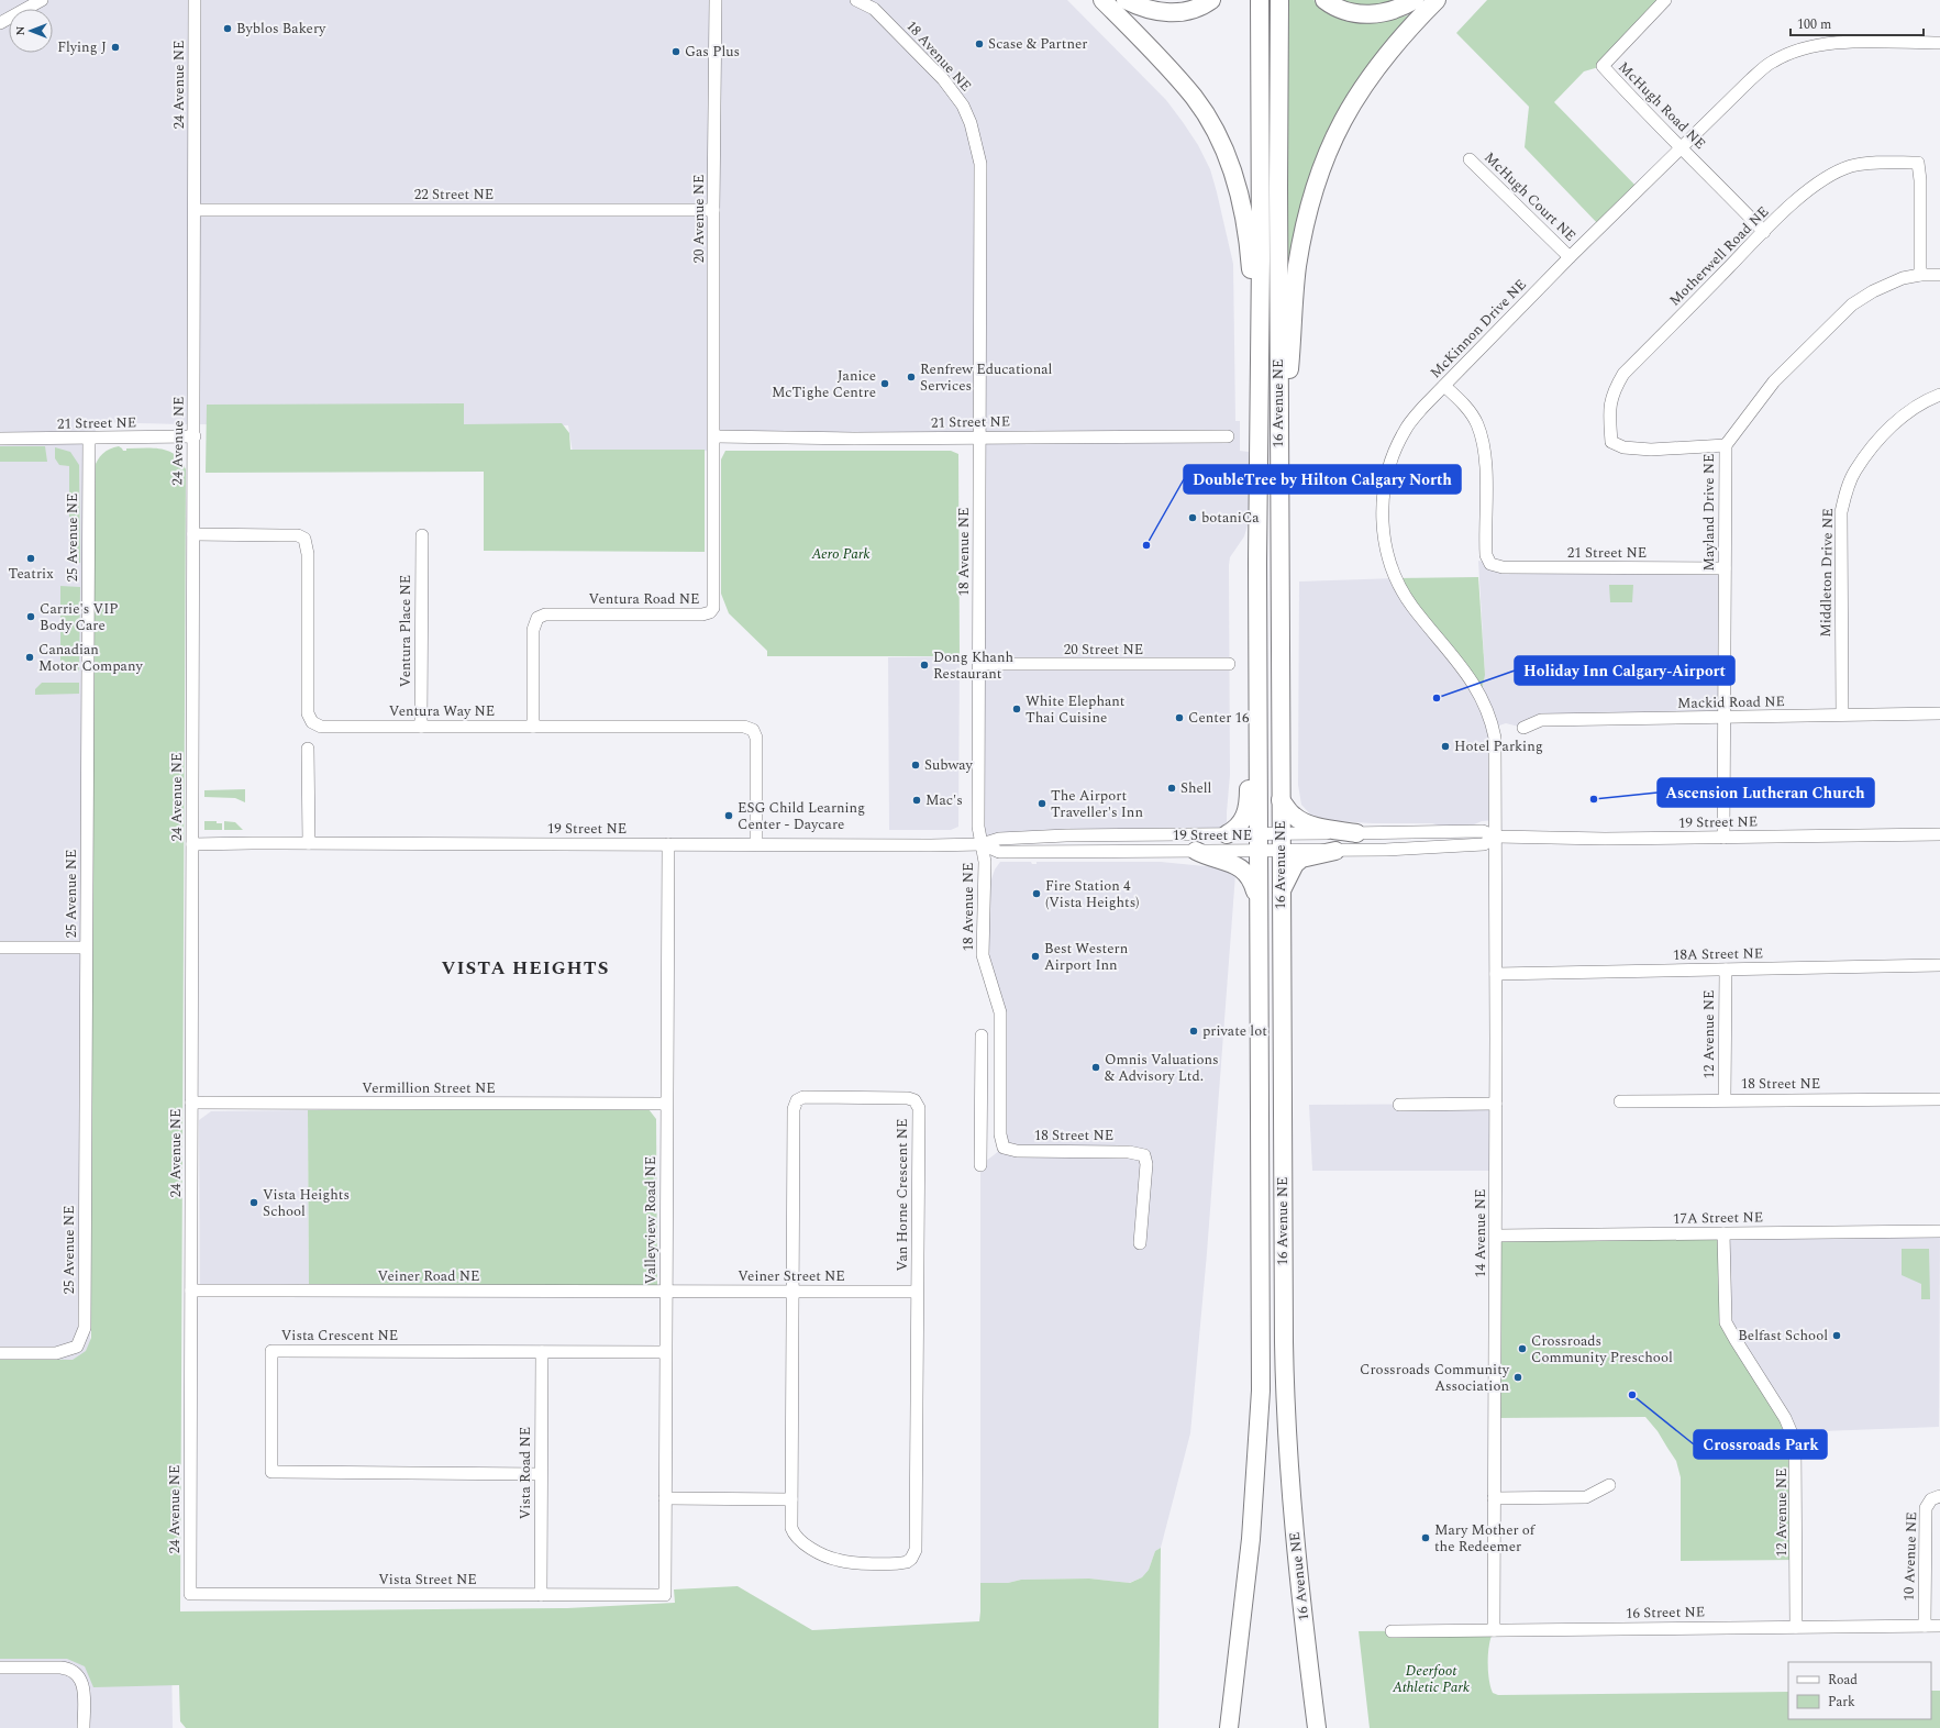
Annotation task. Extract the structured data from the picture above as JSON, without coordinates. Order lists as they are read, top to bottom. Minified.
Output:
{"streets":{"highway":["16 Avenue NE"],"street":["18 Avenue NE","24 Avenue NE","McHugh Road NE","22 Street NE","McHugh Court NE","20 Avenue NE","Motherwell Road NE","McKinnon Drive NE","21 Street NE","Mayland Drive NE","25 Avenue NE","Middleton Drive NE","Ventura Road NE","Ventura Place NE","20 Street NE","Mackid Road NE","Ventura Way NE","19 Street NE","18A Street NE","12 Avenue NE","18 Street NE","Vermillion Street NE","Van Horne Crescent NE","17A Street NE","Valleyview Road NE","14 Avenue NE","Veiner Road NE","Veiner Street NE","Vista Crescent NE","Vista Road NE","10 Avenue NE","Vista Street NE","16 Street NE"]},"crossings":[["18 Avenue NE","21 Street NE"],["18 Avenue NE","20 Street NE"],["18 Avenue NE","19 Street NE"],["18 Avenue NE","18 Street NE"],["24 Avenue NE","22 Street NE"],["24 Avenue NE","21 Street NE"],["24 Avenue NE","Ventura Way NE"],["24 Avenue NE","19 Street NE"],["24 Avenue NE","Vermillion Street NE"],["24 Avenue NE","Veiner Road NE"],["24 Avenue NE","Vista Street NE"],["McHugh Road NE","Motherwell Road NE"],["McHugh Road NE","McKinnon Drive NE"],["22 Street NE","20 Avenue NE"],["McHugh Court NE","McKinnon Drive NE"],["20 Avenue NE","21 Street NE"],["20 Avenue NE","Ventura Road NE"],["Motherwell Road NE","Mayland Drive NE"],["McKinnon Drive NE","21 Street NE"],["McKinnon Drive NE","19 Street NE"],["McKinnon Drive NE","14 Avenue NE"],["16 Avenue NE","19 Street NE"],["21 Street NE","Mayland Drive NE"],["21 Street NE","25 Avenue NE"],["21 Street NE","Ventura Road NE"],["Mayland Drive NE","Mackid Road NE"],["Mayland Drive NE","19 Street NE"],["Middleton Drive NE","Mackid Road NE"],["Ventura Road NE","Ventura Way NE"],["Ventura Place NE","Ventura Way NE"],["Ventura Way NE","19 Street NE"],["19 Street NE","Valleyview Road NE"],["19 Street NE","14 Avenue NE"],["18A Street NE","12 Avenue NE"],["18A Street NE","14 Avenue NE"],["12 Avenue NE","18 Street NE"],["12 Avenue NE","17A Street NE"],["12 Avenue NE","16 Street NE"],["Vermillion Street NE","Valleyview Road NE"],["Van Horne Crescent NE","Veiner Street NE"],["17A Street NE","14 Avenue NE"],["Valleyview Road NE","Veiner Road NE"],["Valleyview Road NE","Veiner Street NE"],["Valleyview Road NE","Vista Crescent NE"],["Valleyview Road NE","Vista Street NE"],["14 Avenue NE","16 Street NE"],["Veiner Road NE","Veiner Street NE"],["Vista Crescent NE","Vista Road NE"],["Vista Road NE","Vista Street NE"],["10 Avenue NE","16 Street NE"]],"districts":["VISTA HEIGHTS"],"parks":["Aero Park","Deerfoot Athletic Park"],"places":["Byblos Bakery","Scase & Partner","Flying J","Gas Plus","Renfrew Educational Services","Janice McTighe Centre","botaniCa","DoubleTree by Hilton Calgary North","Teatrix","Carrie's VIP Body Care","Canadian Motor Company","Dong Khanh Restaurant","Holiday Inn Calgary-Airport","White Elephant Thai Cuisine","Center 16","Hotel Parking","Subway","Shell","Ascension Lutheran Church","Mac's","The Airport Traveller's Inn","ESG Child Learning Center - Daycare","Fire Station 4 (Vista Heights)","Best Western Airport Inn","private lot","Omnis Valuations & Advisory Ltd.","Vista Heights School","Belfast School","Crossroads Community Preschool","Crossroads Community Association","Crossroads Park","Mary Mother of the Redeemer"],"legend":["Road","Park"],"scale_bar":"100 m","north":"left"}
